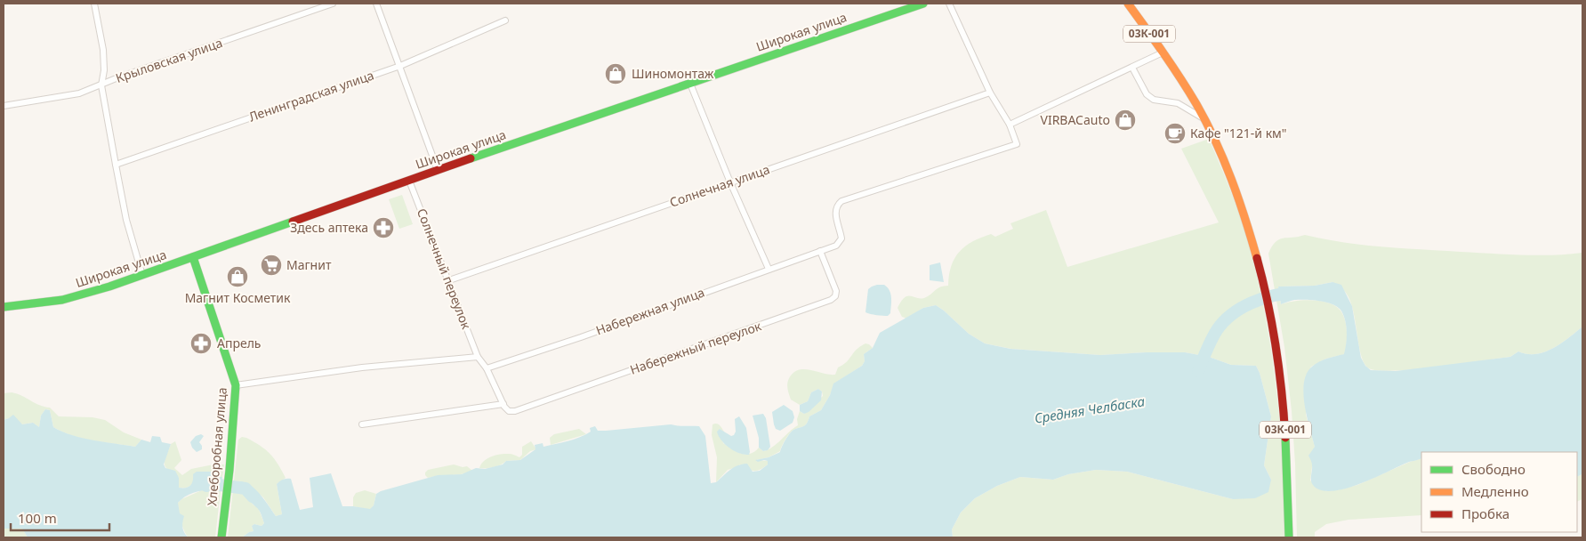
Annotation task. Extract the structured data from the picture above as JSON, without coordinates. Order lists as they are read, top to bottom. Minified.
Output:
{"streets":{"street":["Широкая улица","03К-001","Крыловская улица","Ленинградская улица","Солнечная улица","Солнечный переулок","Набережная улица","Набережный переулок","Хлеборобная улица"]},"crossings":[["Широкая улица","Солнечный переулок"],["Широкая улица","Хлеборобная улица"],["Солнечная улица","Солнечный переулок"],["Набережная улица","Набережный переулок"]],"water":["Средняя Челбаска"],"places":{"shop":["Шиномонтаж","VIRBACauto","Магнит Косметик"],"cafe":["Кафе \"121-й км\""],"pharmacy":["Здесь аптека","Апрель"],"supermarket":["Магнит"]},"legend":["Свободно","Медленно","Пробка"],"scale_bar":"100 m"}
